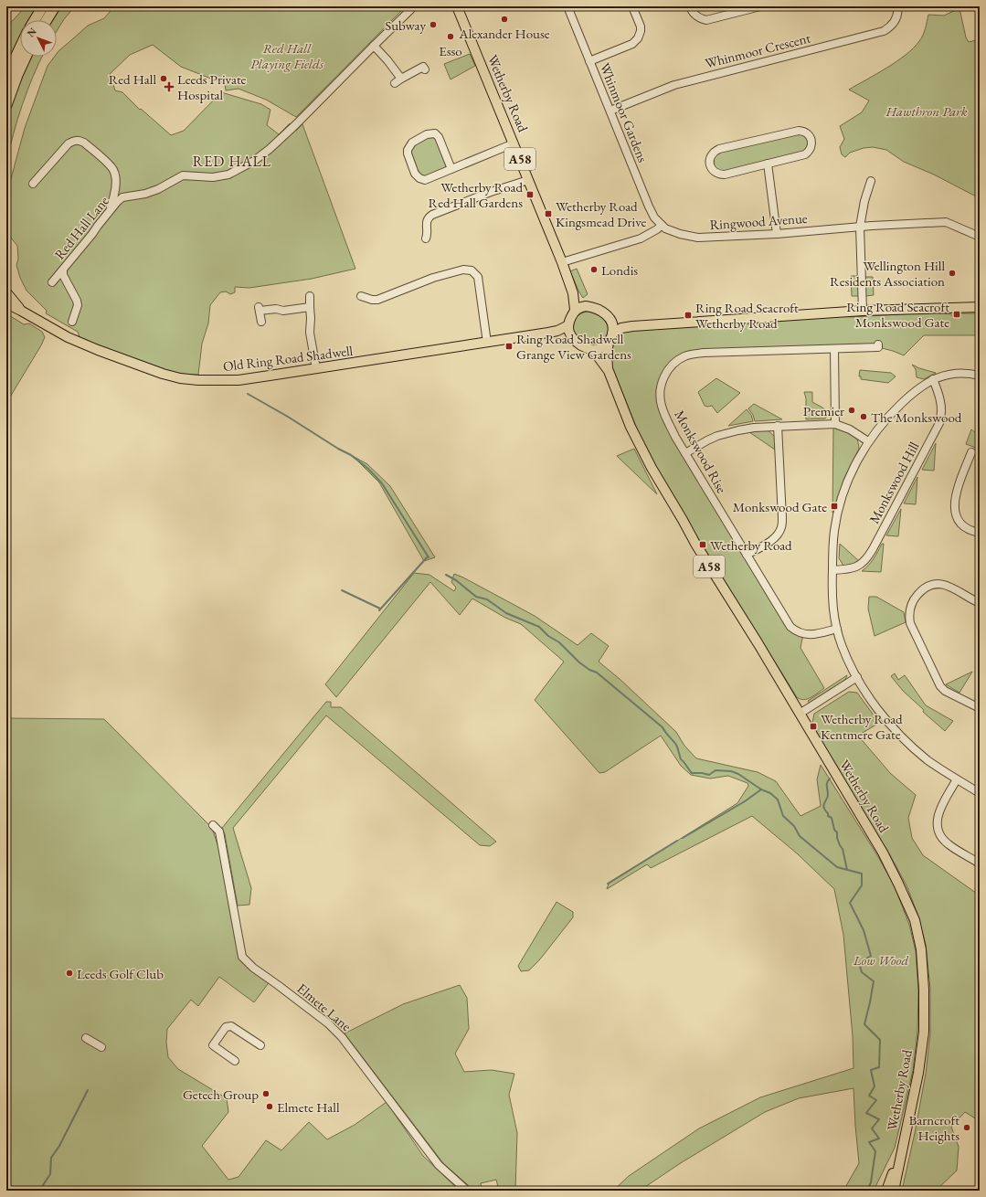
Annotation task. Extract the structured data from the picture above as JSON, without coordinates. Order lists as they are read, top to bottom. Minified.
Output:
{"streets":{"main road":["Wetherby Road","A58","Old Ring Road Shadwell"],"street":["Whinmoor Crescent","Whinmoor Gardens","Ringwood Avenue","Red Hall Lane","Monkswood Rise","Monkswood Hill","Elmete Lane"]},"crossings":[["Whinmoor Crescent","Whinmoor Gardens"],["Wetherby Road","A58"],["Whinmoor Gardens","Ringwood Avenue"],["A58","Old Ring Road Shadwell"]],"districts":["RED HALL"],"parks":["Red Hall Playing Fields","Hawthron Park","Low Wood"],"places":{"other":["Alexander House","Subway","Esso","Red Hall","Londis","Wellington Hill Residents Association","Premier","The Monkswood","Leeds Golf Club","Getech Group","Elmete Hall","Barncroft Heights"],"health":["Leeds Private Hospital"],"transit":["Wetherby Road Red Hall Gardens","Wetherby Road Kingsmead Drive","Ring Road Seacroft Monkswood Gate","Ring Road Seacroft Wetherby Road","Ring Road Shadwell Grange View Gardens","Monkswood Gate","Wetherby Road","Wetherby Road Kentmere Gate"]},"north":"top left"}
